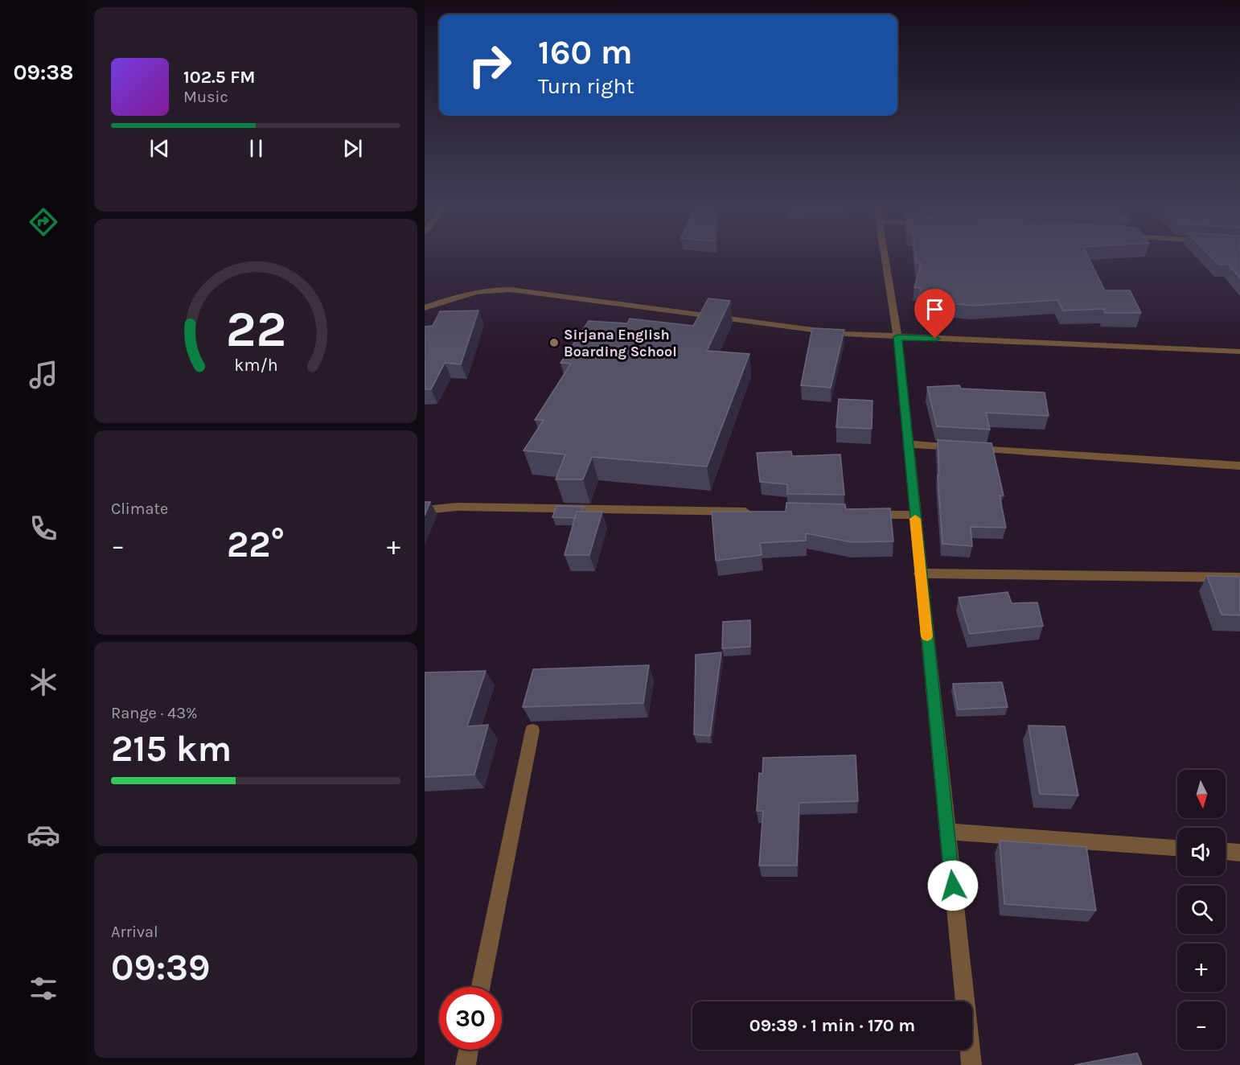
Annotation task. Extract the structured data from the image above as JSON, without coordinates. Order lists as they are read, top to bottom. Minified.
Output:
{"places":["Sirjana English Boarding School"],"north":"bottom","page":{"tabs":"09:38","turn":["160 m","Turn right"],"song":["102.5 FM","Music"],"tile":["Climate",["Range · 43%","215 km"],["Arrival","09:39"]],"heat":["−","22°","+"],"map_buttons":["+","−"],"limit":"30","trip":"09:39 · 1 min · 170 m","gauge":["22","km/h"]}}
